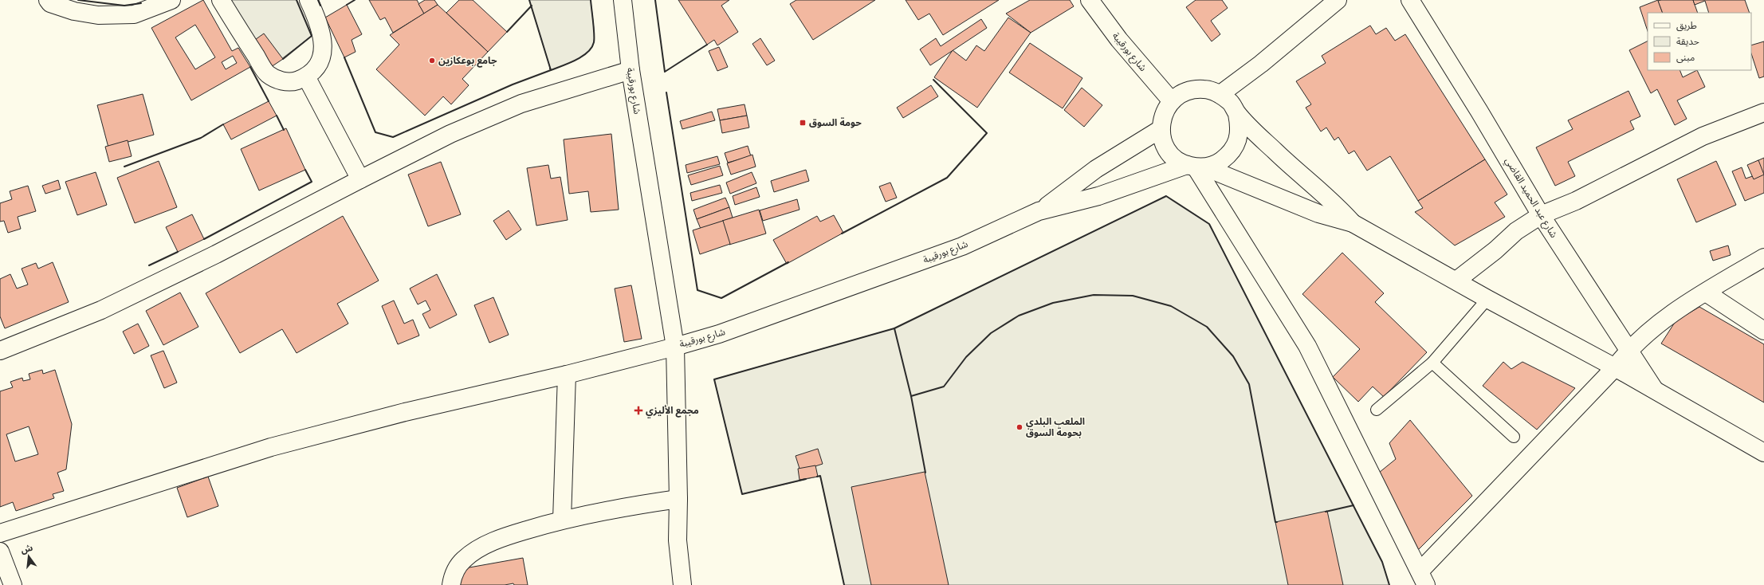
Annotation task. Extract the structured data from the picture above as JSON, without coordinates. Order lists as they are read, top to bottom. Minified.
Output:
{"streets":{"street":["شارع بورقيبة","شارع عبد الحميد القاضي"]},"places":{"other":["جامع بوعكازين","الملعب البلدي بحومة السوق"],"transit":["حومة السوق"],"health":["مجمع الأليزي"]},"legend":["طريق","حديقة","مبنى"],"north":"top"}
